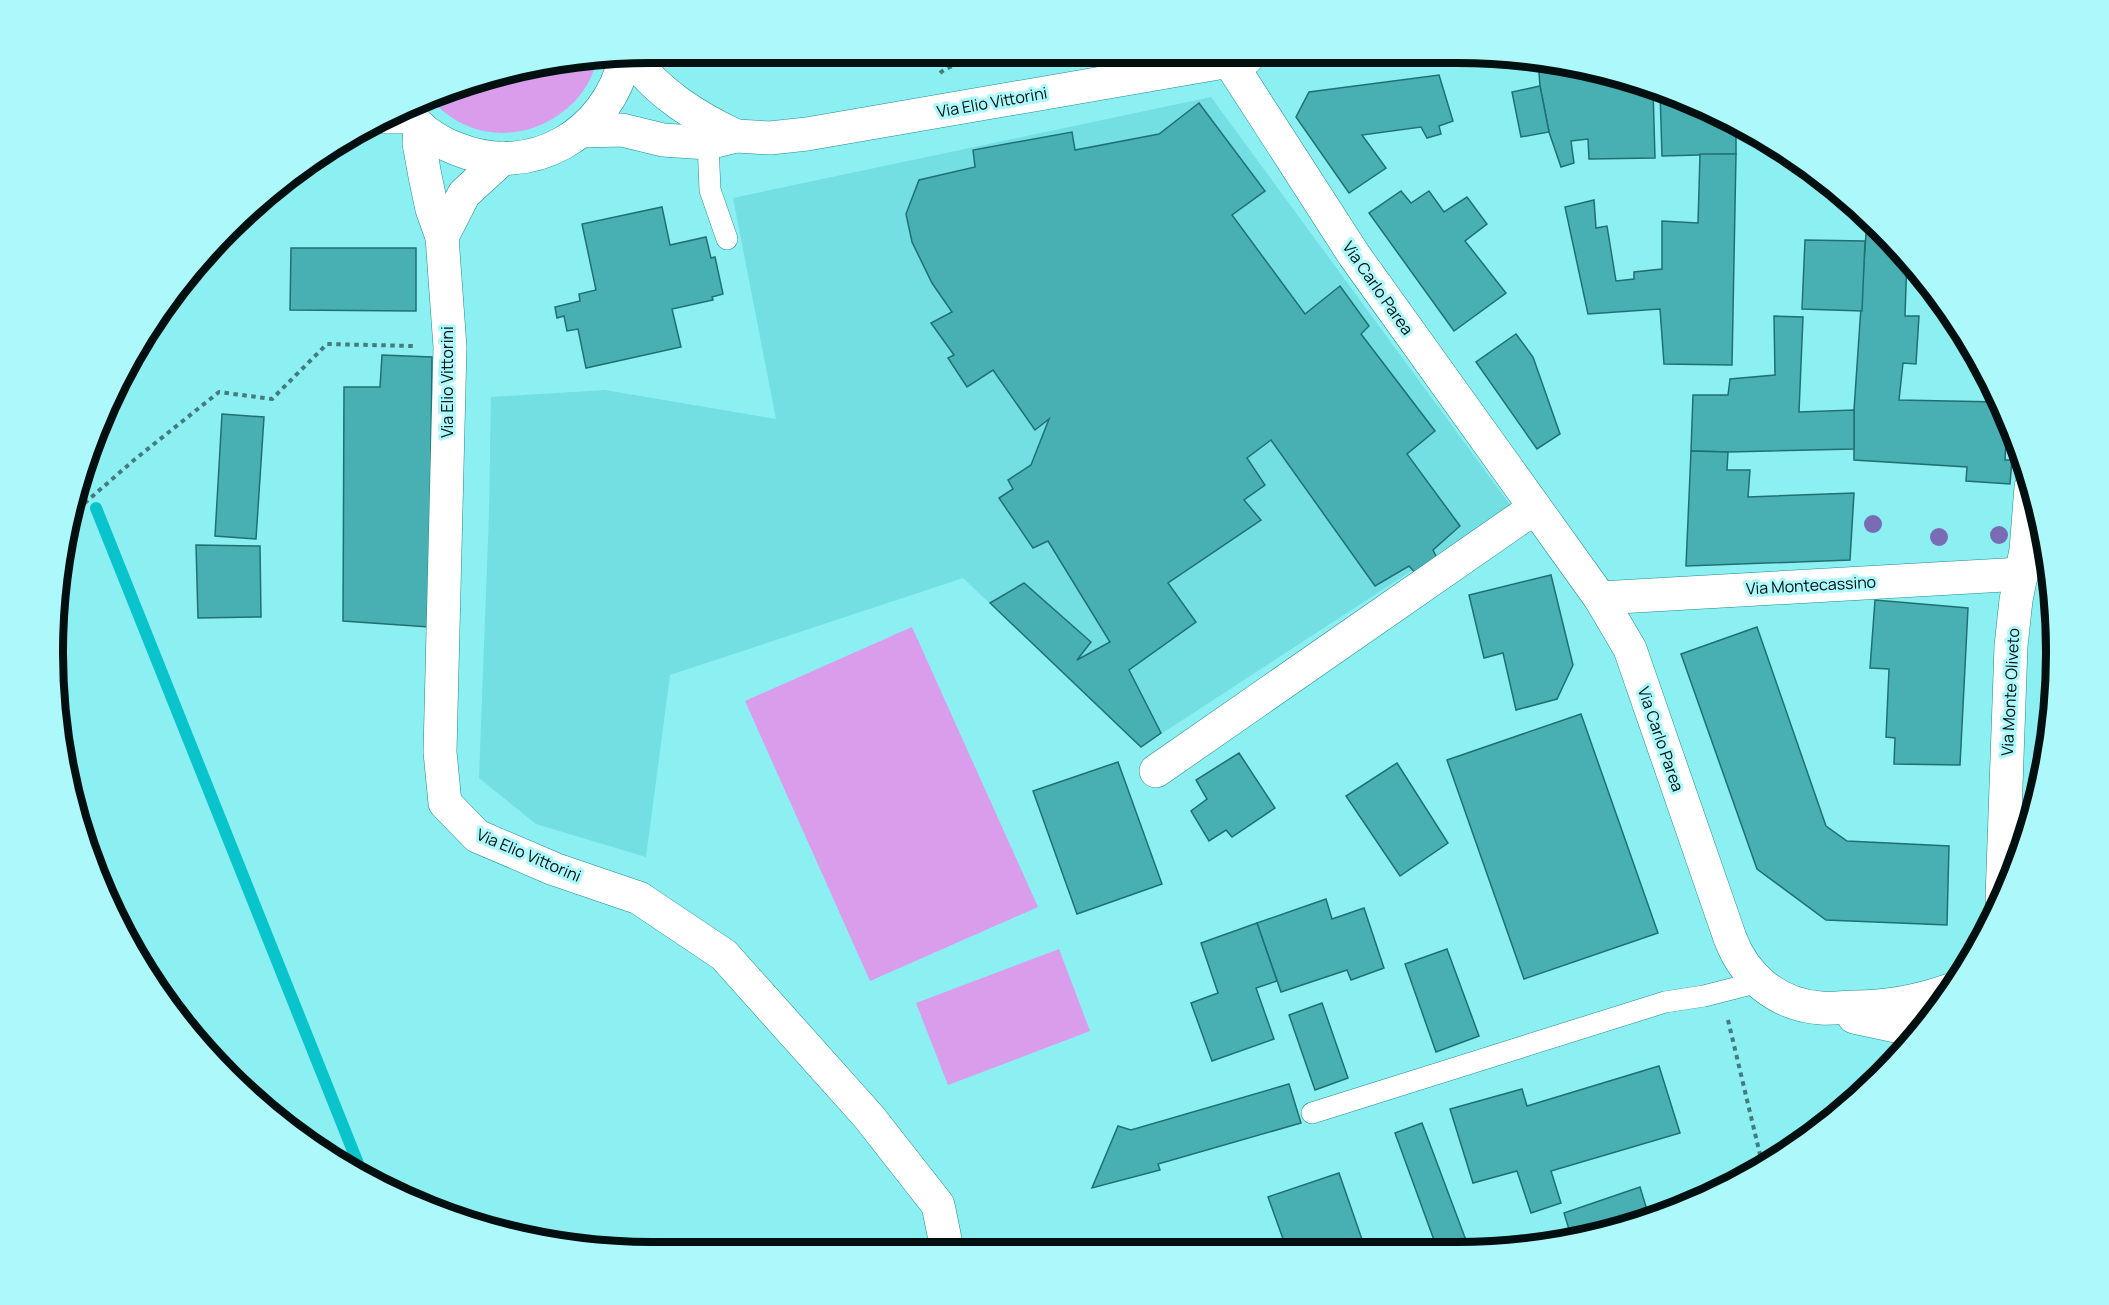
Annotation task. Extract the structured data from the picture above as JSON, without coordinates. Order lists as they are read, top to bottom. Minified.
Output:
{"streets":{"street":["Via Elio Vittorini","Via Carlo Parea","Via Montecassino","Via Monte Oliveto"]},"crossings":[["Via Carlo Parea","Via Montecassino"],["Via Montecassino","Via Monte Oliveto"]]}
